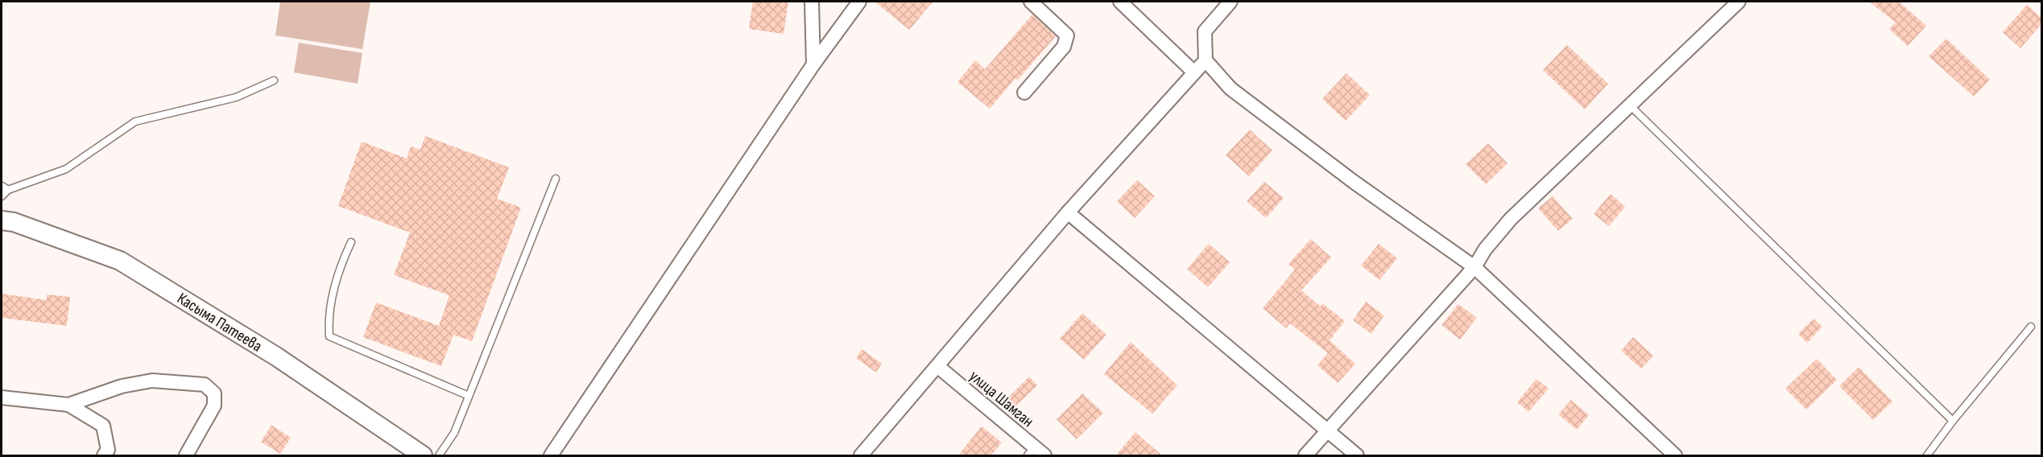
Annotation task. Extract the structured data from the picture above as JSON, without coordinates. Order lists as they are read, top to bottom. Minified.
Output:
{"streets":{"main road":["Касыма Патеева"],"street":["улица Шамган"]}}
